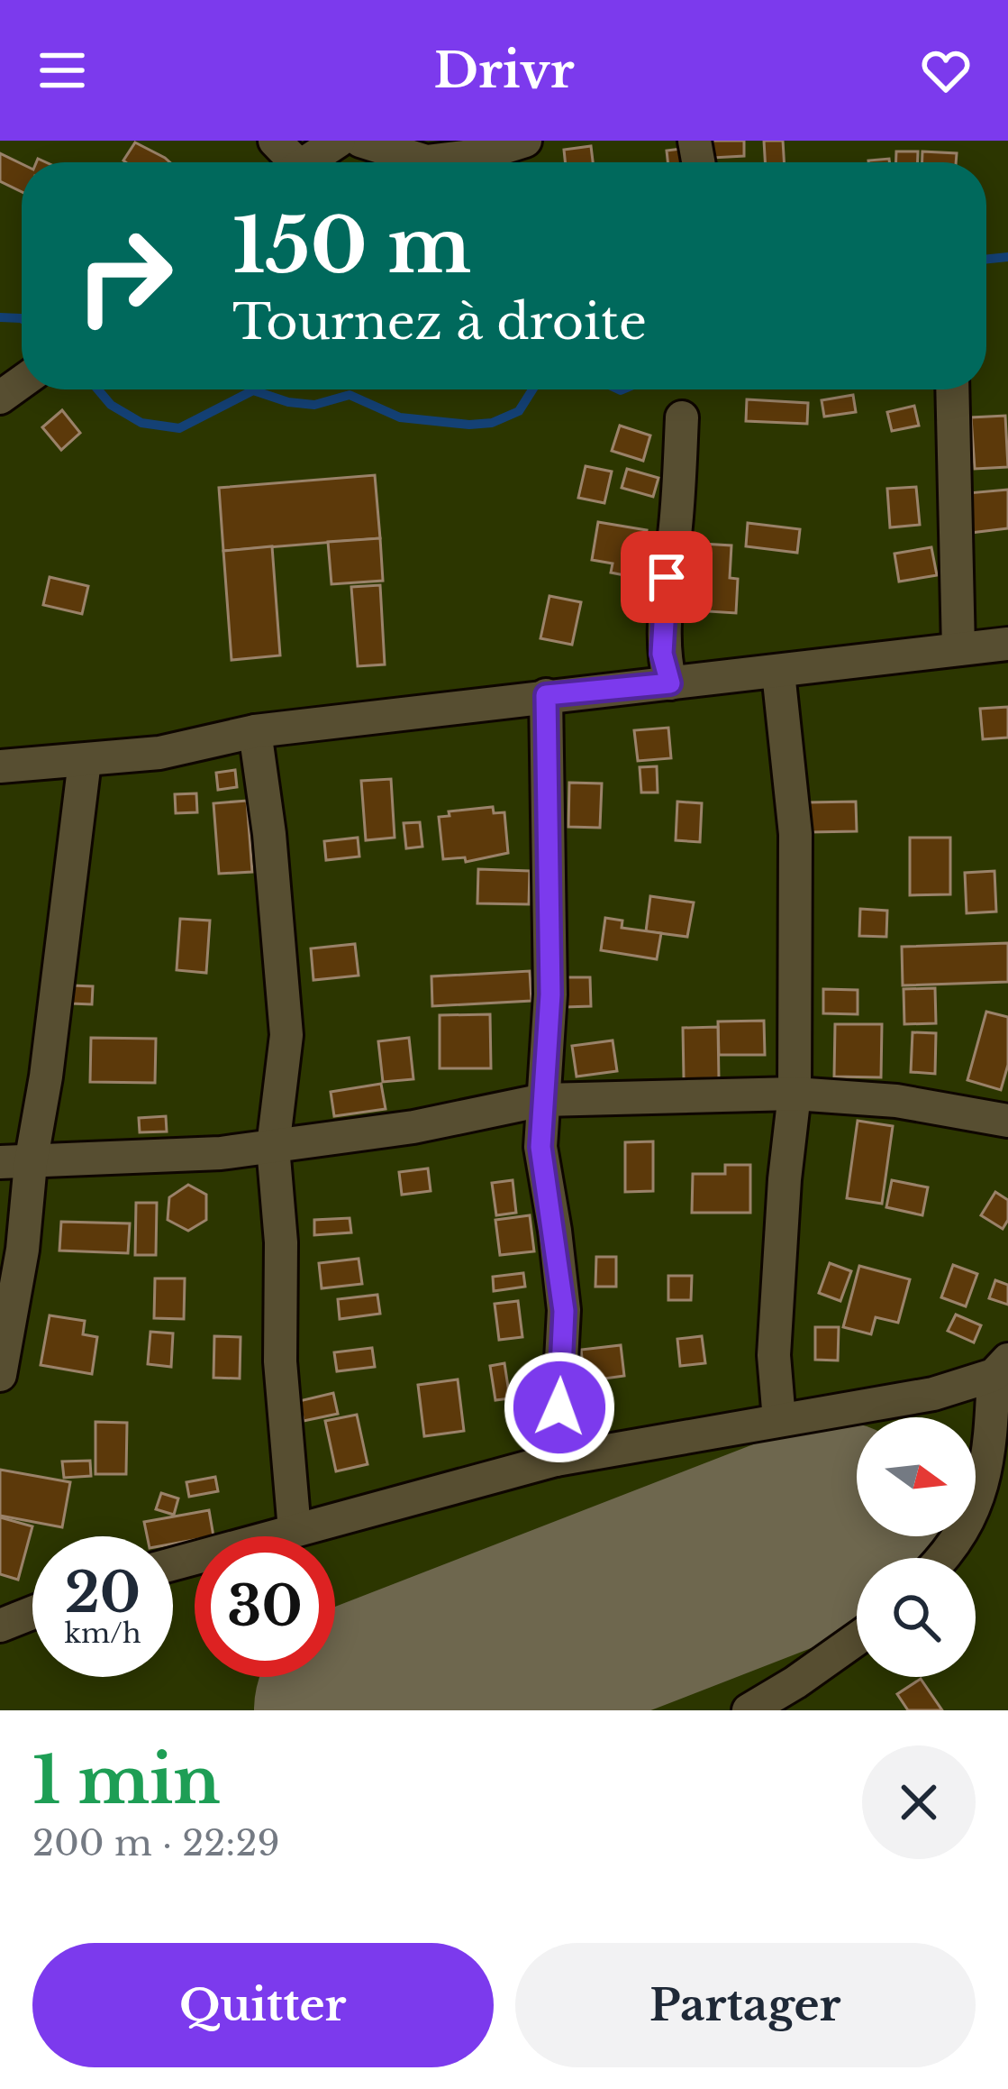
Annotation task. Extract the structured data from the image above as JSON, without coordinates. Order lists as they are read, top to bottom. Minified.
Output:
{"north":"right","page":{"header":"Drivr","turn":["150 m","Tournez à droite"],"speed":"20 km/h","limit":"30","heading":["1 min","200 m · 22:29"],"buttons":["Quitter","Partager"]}}
